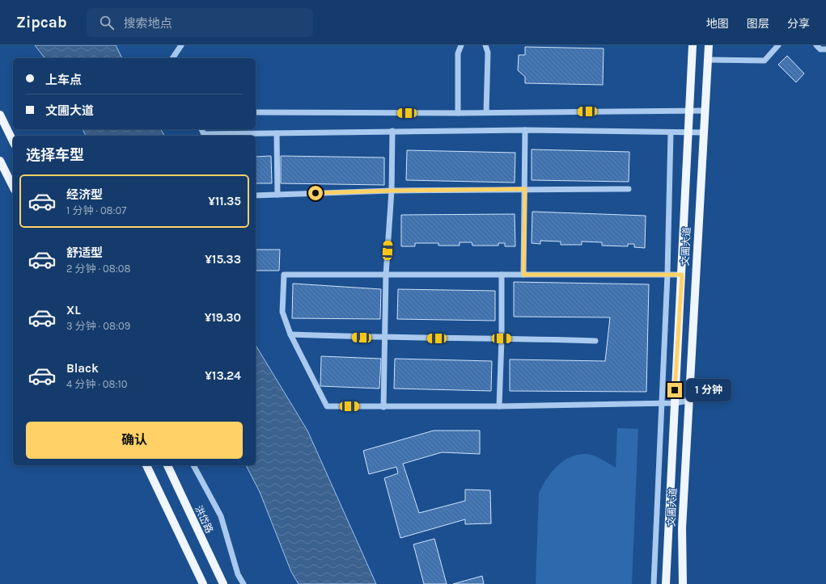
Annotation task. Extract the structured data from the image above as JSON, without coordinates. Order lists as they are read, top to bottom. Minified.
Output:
{"streets":{"main road":["文圃大道","洪岱路"]},"page":{"header":"Zipcab","search":"搜索地点","nav":["地图","图层","分享"],"banner":["上车点","文圃大道"],"heading":"选择车型","list":[{"name":"经济型","note":"1 分钟 · 08:07","value":"¥11.35"},{"name":"舒适型","note":"2 分钟 · 08:08","value":"¥15.33"},{"name":"XL","note":"3 分钟 · 08:09","value":"¥19.30"},{"name":"Black","note":"4 分钟 · 08:10","value":"¥13.24"}],"bubble":"1 分钟","buttons":"确认"}}
